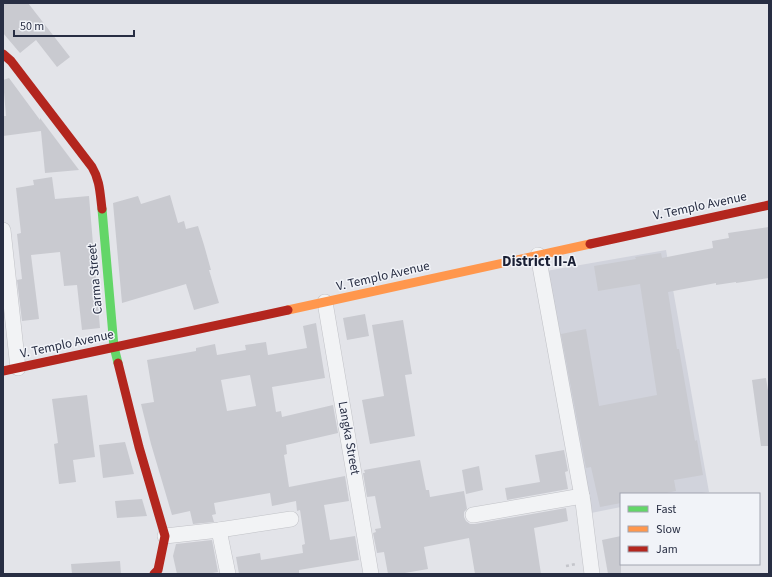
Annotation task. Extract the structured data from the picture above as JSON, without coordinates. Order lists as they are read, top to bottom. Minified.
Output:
{"streets":{"main road":["V. Templo Avenue","Carma Street"],"street":["Langka Street"]},"crossings":[["V. Templo Avenue","Carma Street"],["V. Templo Avenue","Langka Street"]],"districts":["District II-A"],"legend":["Fast","Slow","Jam"],"scale_bar":"50 m"}
